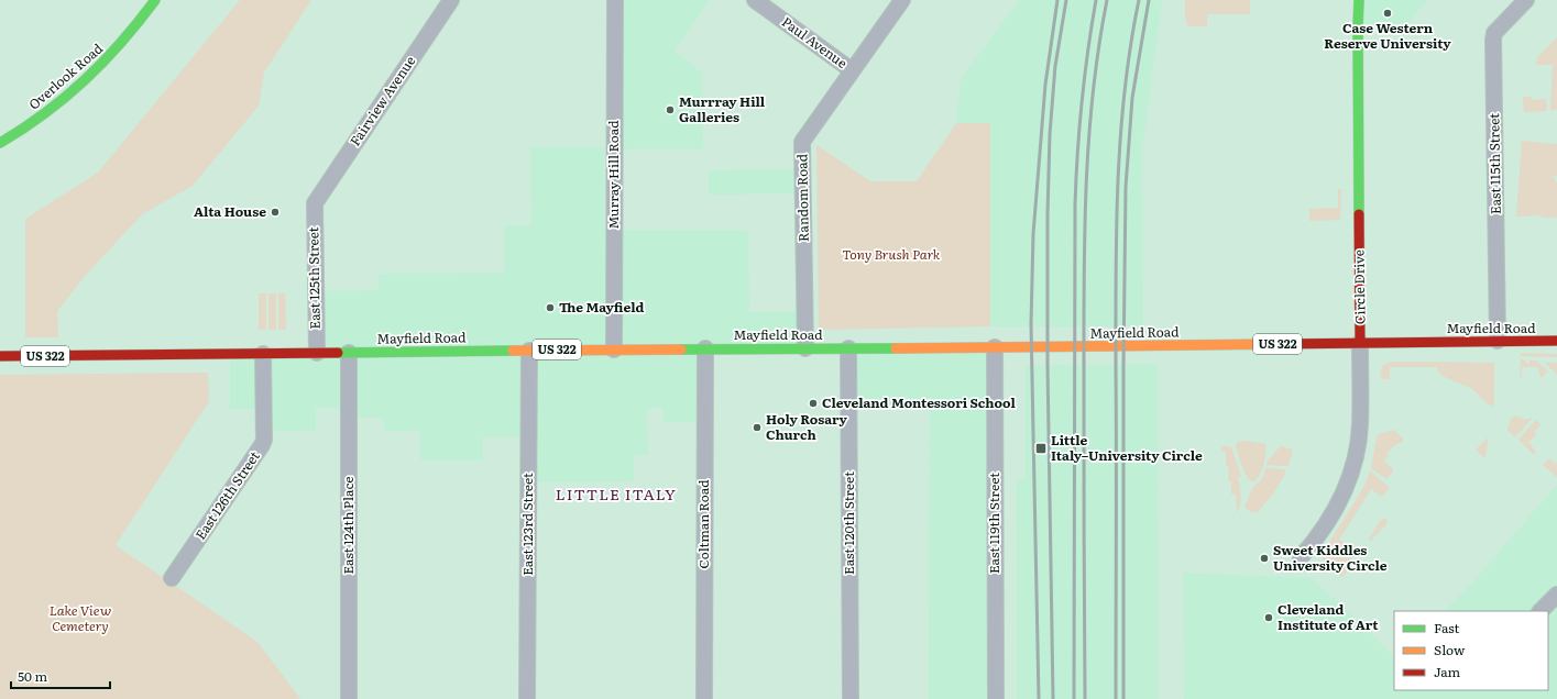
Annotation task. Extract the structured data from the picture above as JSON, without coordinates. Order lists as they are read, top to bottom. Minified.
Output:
{"streets":{"main road":["Overlook Road","Circle Drive","Mayfield Road","US 322"],"street":["Paul Avenue","Fairview Avenue","East 115th Street","Murray Hill Road","Random Road","East 125th Street","East 126th Street","East 120th Street","East 119th Street","East 123rd Street","Coltman Road","East 124th Place"]},"crossings":[["Paul Avenue","Random Road"],["Fairview Avenue","East 125th Street"],["East 115th Street","Mayfield Road"],["Murray Hill Road","Mayfield Road"],["Random Road","Mayfield Road"],["East 125th Street","Mayfield Road"],["Circle Drive","Mayfield Road"],["Mayfield Road","East 126th Street"],["Mayfield Road","East 120th Street"],["Mayfield Road","East 119th Street"],["Mayfield Road","East 123rd Street"],["Mayfield Road","Coltman Road"],["Mayfield Road","East 124th Place"]],"districts":["LITTLE ITALY"],"parks":["Tony Brush Park","Lake View Cemetery"],"places":{"other":["Case Western Reserve University","Murrray Hill Galleries","Alta House","The Mayfield","Cleveland Montessori School","Holy Rosary Church","Sweet Kiddles University Circle","Cleveland Institute of Art"],"transit":["Little Italy–University Circle"]},"legend":["Fast","Slow","Jam"],"scale_bar":"50 m"}
